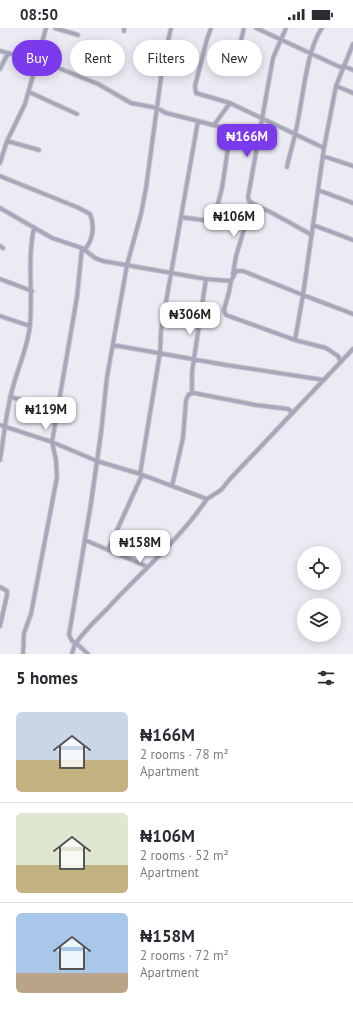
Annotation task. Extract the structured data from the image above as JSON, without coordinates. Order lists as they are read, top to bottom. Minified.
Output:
{"page":{"status":"08:50","chip":["Buy","Rent","Filters","New"],"price":["₦166M","₦106M","₦306M","₦119M","₦158M"],"heading":"5 homes","list":[{"name":"₦166M","note":"2 rooms · 78 m² · Apartment"},{"name":"₦106M","note":"2 rooms · 52 m² · Apartment"},{"name":"₦158M","note":"2 rooms · 72 m² · Apartment"}]}}
